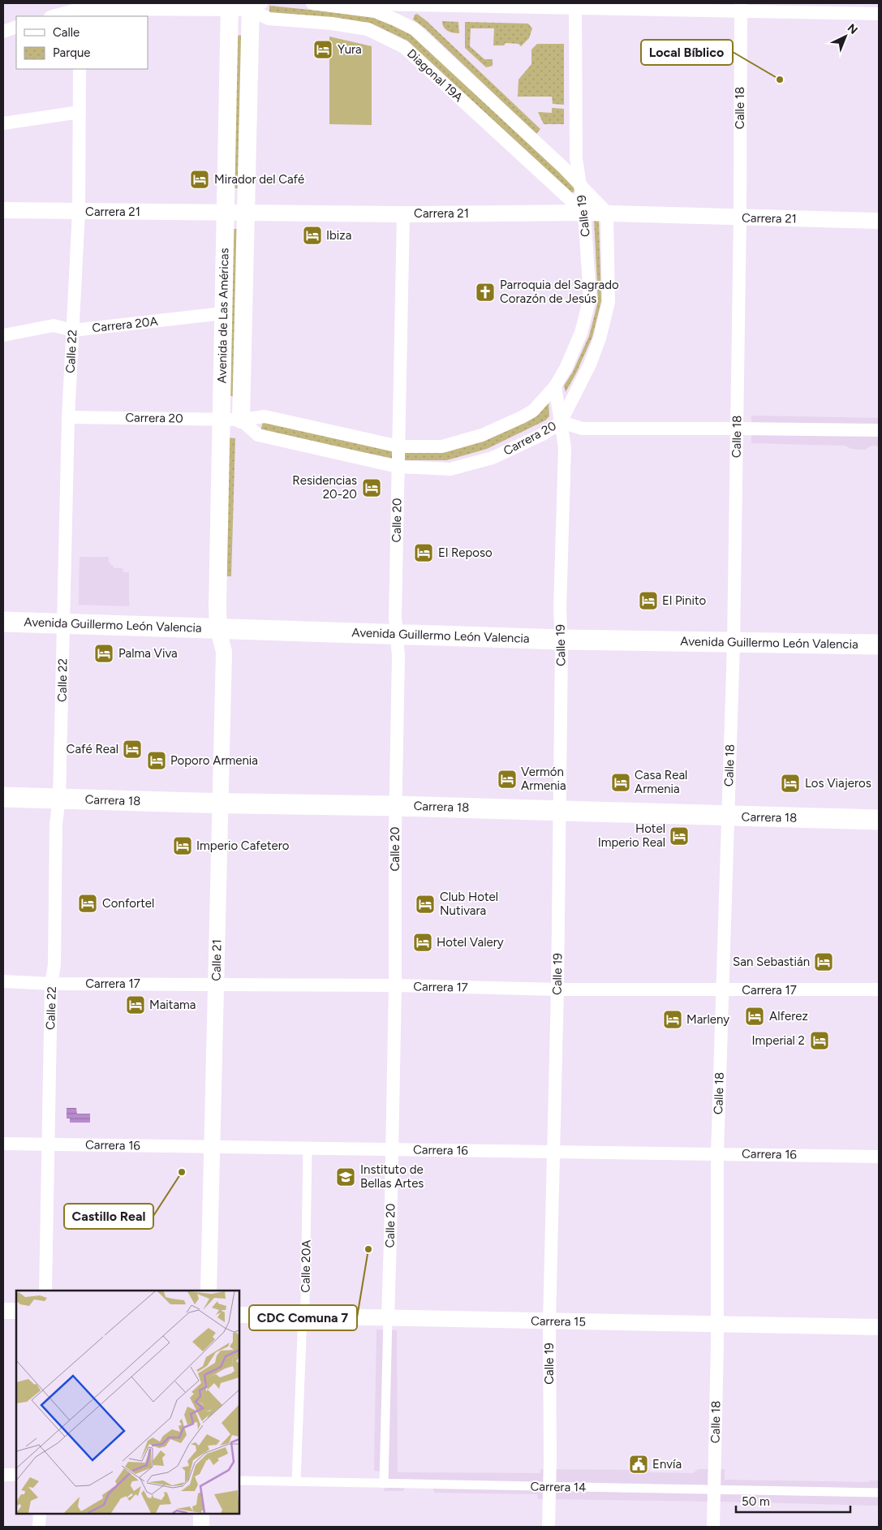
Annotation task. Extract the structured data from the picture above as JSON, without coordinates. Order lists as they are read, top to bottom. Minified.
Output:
{"streets":{"main road":["Avenida de Las Américas","Avenida Guillermo León Valencia","Carrera 18"],"street":["Diagonal 19A","Calle 18","Carrera 21","Calle 19","Carrera 20A","Calle 22","Carrera 20","Calle 20","Calle 21","Carrera 17","Carrera 16","Calle 20A","Carrera 15","Carrera 14"]},"crossings":[["Diagonal 19A","Carrera 21"],["Diagonal 19A","Calle 19"],["Diagonal 19A","Avenida de Las Américas"],["Calle 18","Carrera 21"],["Calle 18","Carrera 20"],["Calle 18","Avenida Guillermo León Valencia"],["Calle 18","Carrera 18"],["Calle 18","Carrera 17"],["Calle 18","Carrera 16"],["Calle 18","Carrera 15"],["Calle 18","Carrera 14"],["Carrera 21","Calle 19"],["Carrera 21","Avenida de Las Américas"],["Carrera 21","Calle 22"],["Carrera 21","Calle 20"],["Calle 19","Carrera 20"],["Calle 19","Avenida Guillermo León Valencia"],["Calle 19","Carrera 18"],["Calle 19","Carrera 17"],["Calle 19","Carrera 16"],["Calle 19","Carrera 15"],["Calle 19","Carrera 14"],["Avenida de Las Américas","Carrera 20A"],["Avenida de Las Américas","Carrera 20"],["Avenida de Las Américas","Avenida Guillermo León Valencia"],["Avenida de Las Américas","Calle 21"],["Carrera 20A","Calle 22"],["Calle 22","Carrera 20"],["Calle 22","Avenida Guillermo León Valencia"],["Calle 22","Carrera 18"],["Calle 22","Carrera 17"],["Calle 22","Carrera 16"],["Carrera 20","Calle 20"],["Calle 20","Avenida Guillermo León Valencia"],["Calle 20","Carrera 18"],["Calle 20","Carrera 17"],["Calle 20","Carrera 16"],["Calle 20","Carrera 15"],["Calle 20","Carrera 14"],["Avenida Guillermo León Valencia","Calle 21"],["Carrera 18","Calle 21"],["Calle 21","Carrera 17"],["Calle 21","Carrera 16"],["Carrera 16","Calle 20A"],["Calle 20A","Carrera 15"],["Calle 20A","Carrera 14"]],"places":{"hotel":["Yura","Mirador del Café","Ibiza","Residencias 20-20","El Reposo","El Pinito","Palma Viva","Café Real","Poporo Armenia","Vermón Armenia","Casa Real Armenia","Los Viajeros","Hotel Imperio Real","Imperio Cafetero","Confortel","Club Hotel Nutivara","Hotel Valery","San Sebastián","Maitama","Alferez","Marleny","Imperial 2"],"other":["Local Bíblico","Castillo Real","CDC Comuna 7"],"church":["Parroquia del Sagrado Corazón de Jesús"],"school or university":["Instituto de Bellas Artes"],"public building":["Envía"]},"legend":["Calle","Parque"],"scale_bar":"50 m","north":"top right"}
